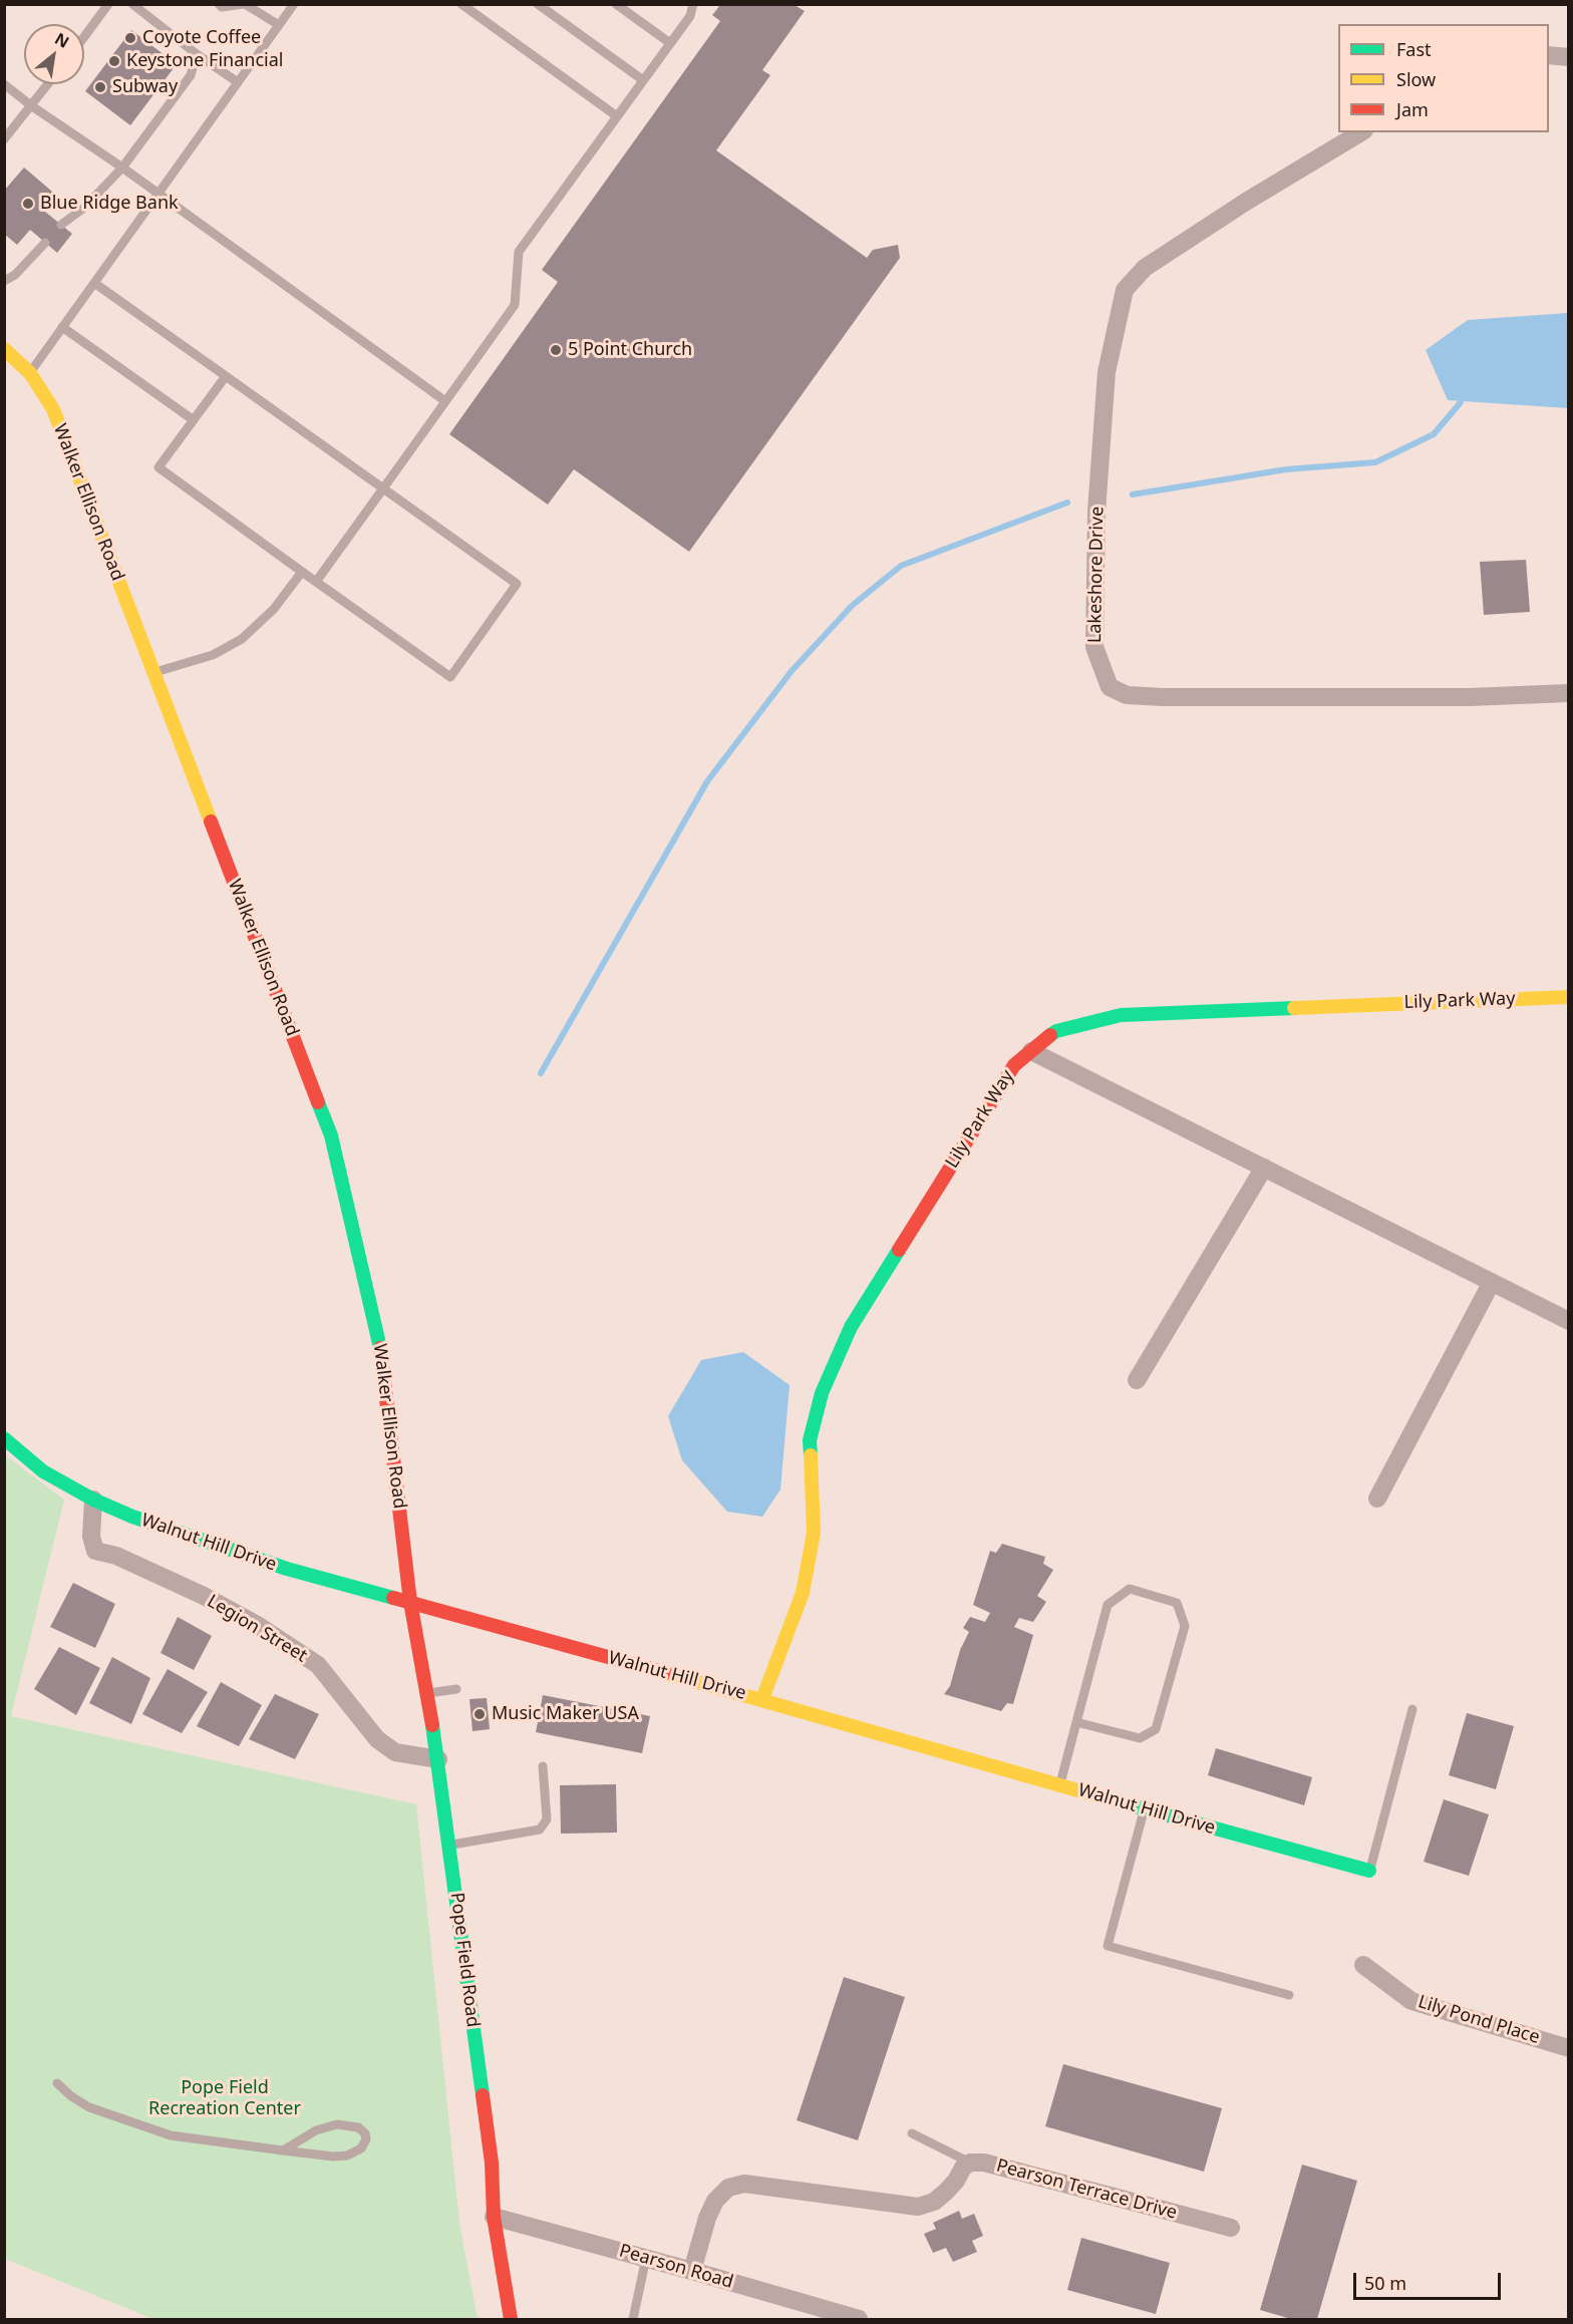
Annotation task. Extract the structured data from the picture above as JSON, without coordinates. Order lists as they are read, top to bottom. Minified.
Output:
{"streets":{"street":["Walker Ellison Road","Lakeshore Drive","Lily Park Way","Walnut Hill Drive","Legion Street","Pope Field Road","Lily Pond Place","Pearson Terrace Drive","Pearson Road"]},"crossings":[["Walker Ellison Road","Walnut Hill Drive"],["Walker Ellison Road","Pope Field Road"],["Lily Park Way","Walnut Hill Drive"],["Walnut Hill Drive","Legion Street"],["Walnut Hill Drive","Pope Field Road"],["Legion Street","Pope Field Road"],["Pope Field Road","Pearson Road"],["Pearson Terrace Drive","Pearson Road"]],"parks":["Pope Field Recreation Center"],"places":["Coyote Coffee","Keystone Financial","Subway","Blue Ridge Bank","5 Point Church","Music Maker USA"],"legend":["Fast","Slow","Jam"],"scale_bar":"50 m","north":"top right"}
